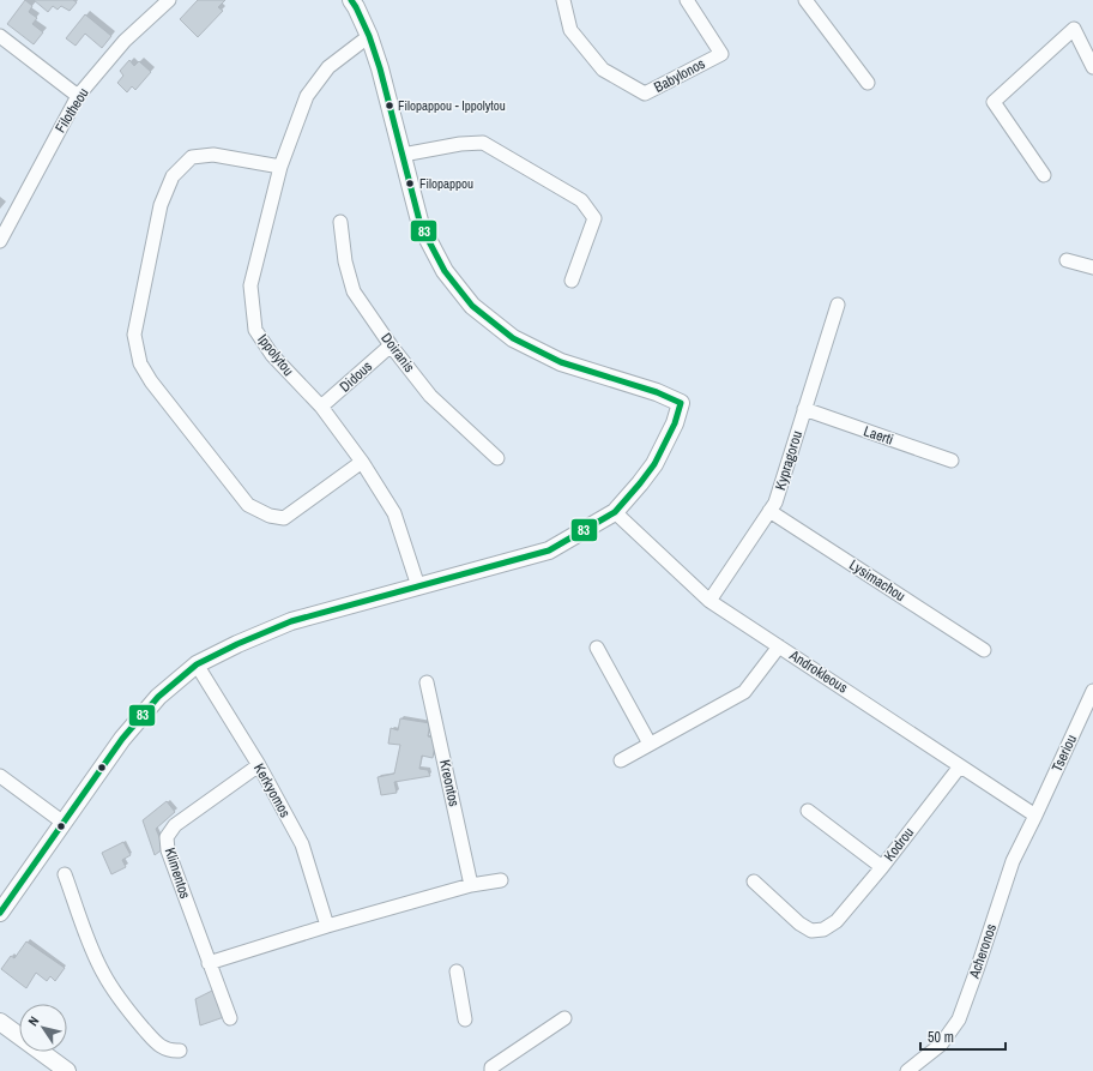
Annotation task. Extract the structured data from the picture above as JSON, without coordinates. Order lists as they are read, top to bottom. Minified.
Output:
{"streets":{"street":["Babylonos","Filotheou","Doiranis","Ippolytou","Didous","Laerti","Kypragorou","Lysimachou","Androkleous","Tseriou","Kreontos","Kerkyomos","Kodrou","Klimentos","Acheronos"]},"crossings":[["Doiranis","Didous"],["Ippolytou","Didous"],["Laerti","Kypragorou"],["Kypragorou","Lysimachou"],["Kypragorou","Androkleous"],["Androkleous","Tseriou"],["Androkleous","Kodrou"],["Androkleous","Acheronos"],["Tseriou","Acheronos"],["Kerkyomos","Klimentos"]],"places":["Filopappou - Ippolytou","Filopappou"],"lines":["transit line 83"],"scale_bar":"50 m","north":"top left"}
